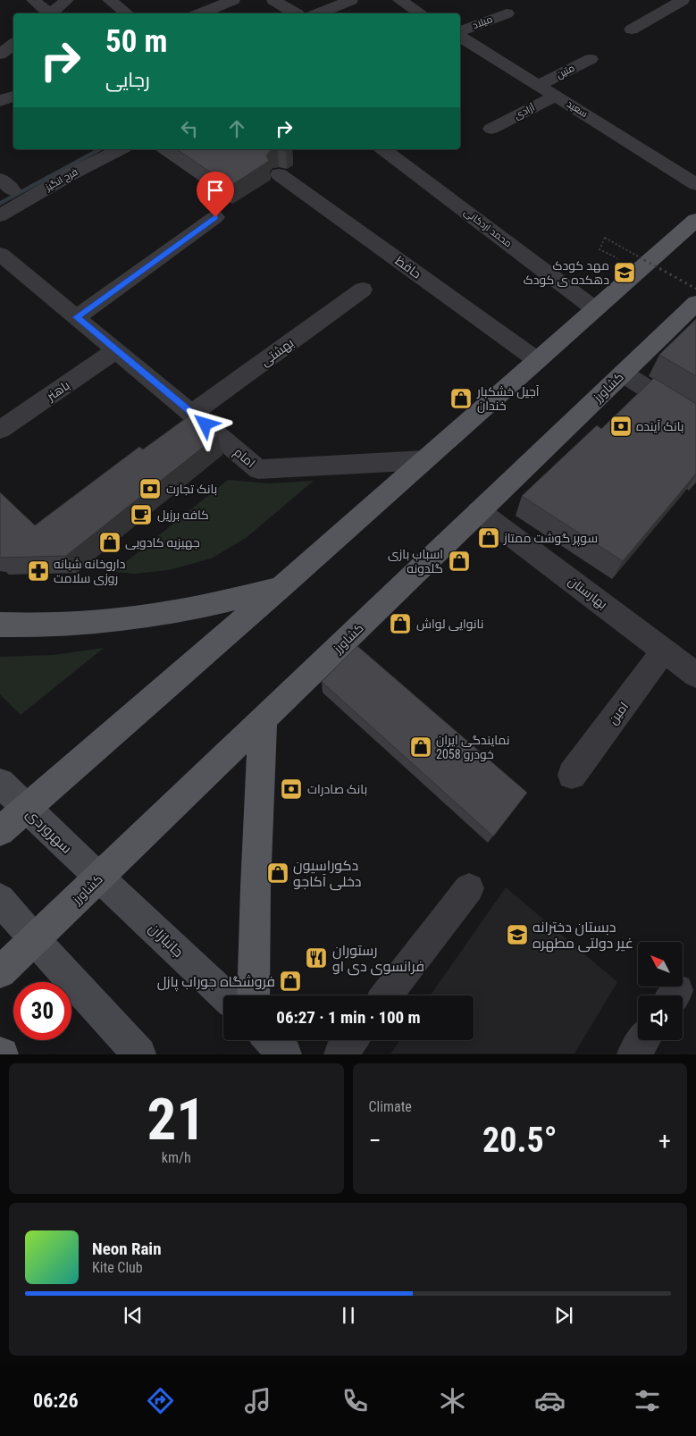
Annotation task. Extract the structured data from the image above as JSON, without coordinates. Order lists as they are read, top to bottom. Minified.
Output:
{"streets":{"main road":["کشاورز","سهروردی","جانبازان"],"street":["میلاد","متین","سعید","آزادی","فرح انگیز","محمد اردکانی","حافظ","بهشتی","باهنر","امام","بهارستان","امین"]},"crossings":[["میلاد","سعید"],["متین","سعید"],["سعید","آزادی"],["بهشتی","امام"],["کشاورز","بهارستان"],["کشاورز","سهروردی"],["کشاورز","جانبازان"],["باهنر","امام"],["بهارستان","امین"],["سهروردی","جانبازان"]],"places":{"school or university":["مهد کودک دهکده ی کودک","دبستان دخترانه غیر دولتی مطهره"],"shop":["آجیل خشکبار خندان","سوپر گوشت ممتاز","جهیزیه کادویی","اسباب بازی گلدونه","نانوایی لواش","نمایندگی ایران خودرو 2058","دکوراسیون دخلی آکاجو","فروشگاه جوراب پازل"],"bank":["بانک آینده","بانک تجارت","بانک صادرات"],"cafe":["کافه برزیل"],"pharmacy":["داروخانه شبانه روزی سلامت"],"restaurant":["رستوران فرانسوی دی او"]},"north":"top left","page":{"turn":["50 m","رجایی"],"limit":"30","trip":"06:27 · 1 min · 100 m","tile":[["21","km/h"],"Climate"],"heat":["−","20.5°","+"],"song":["Neon Rain","Kite Club"],"tabs":"06:26"}}
